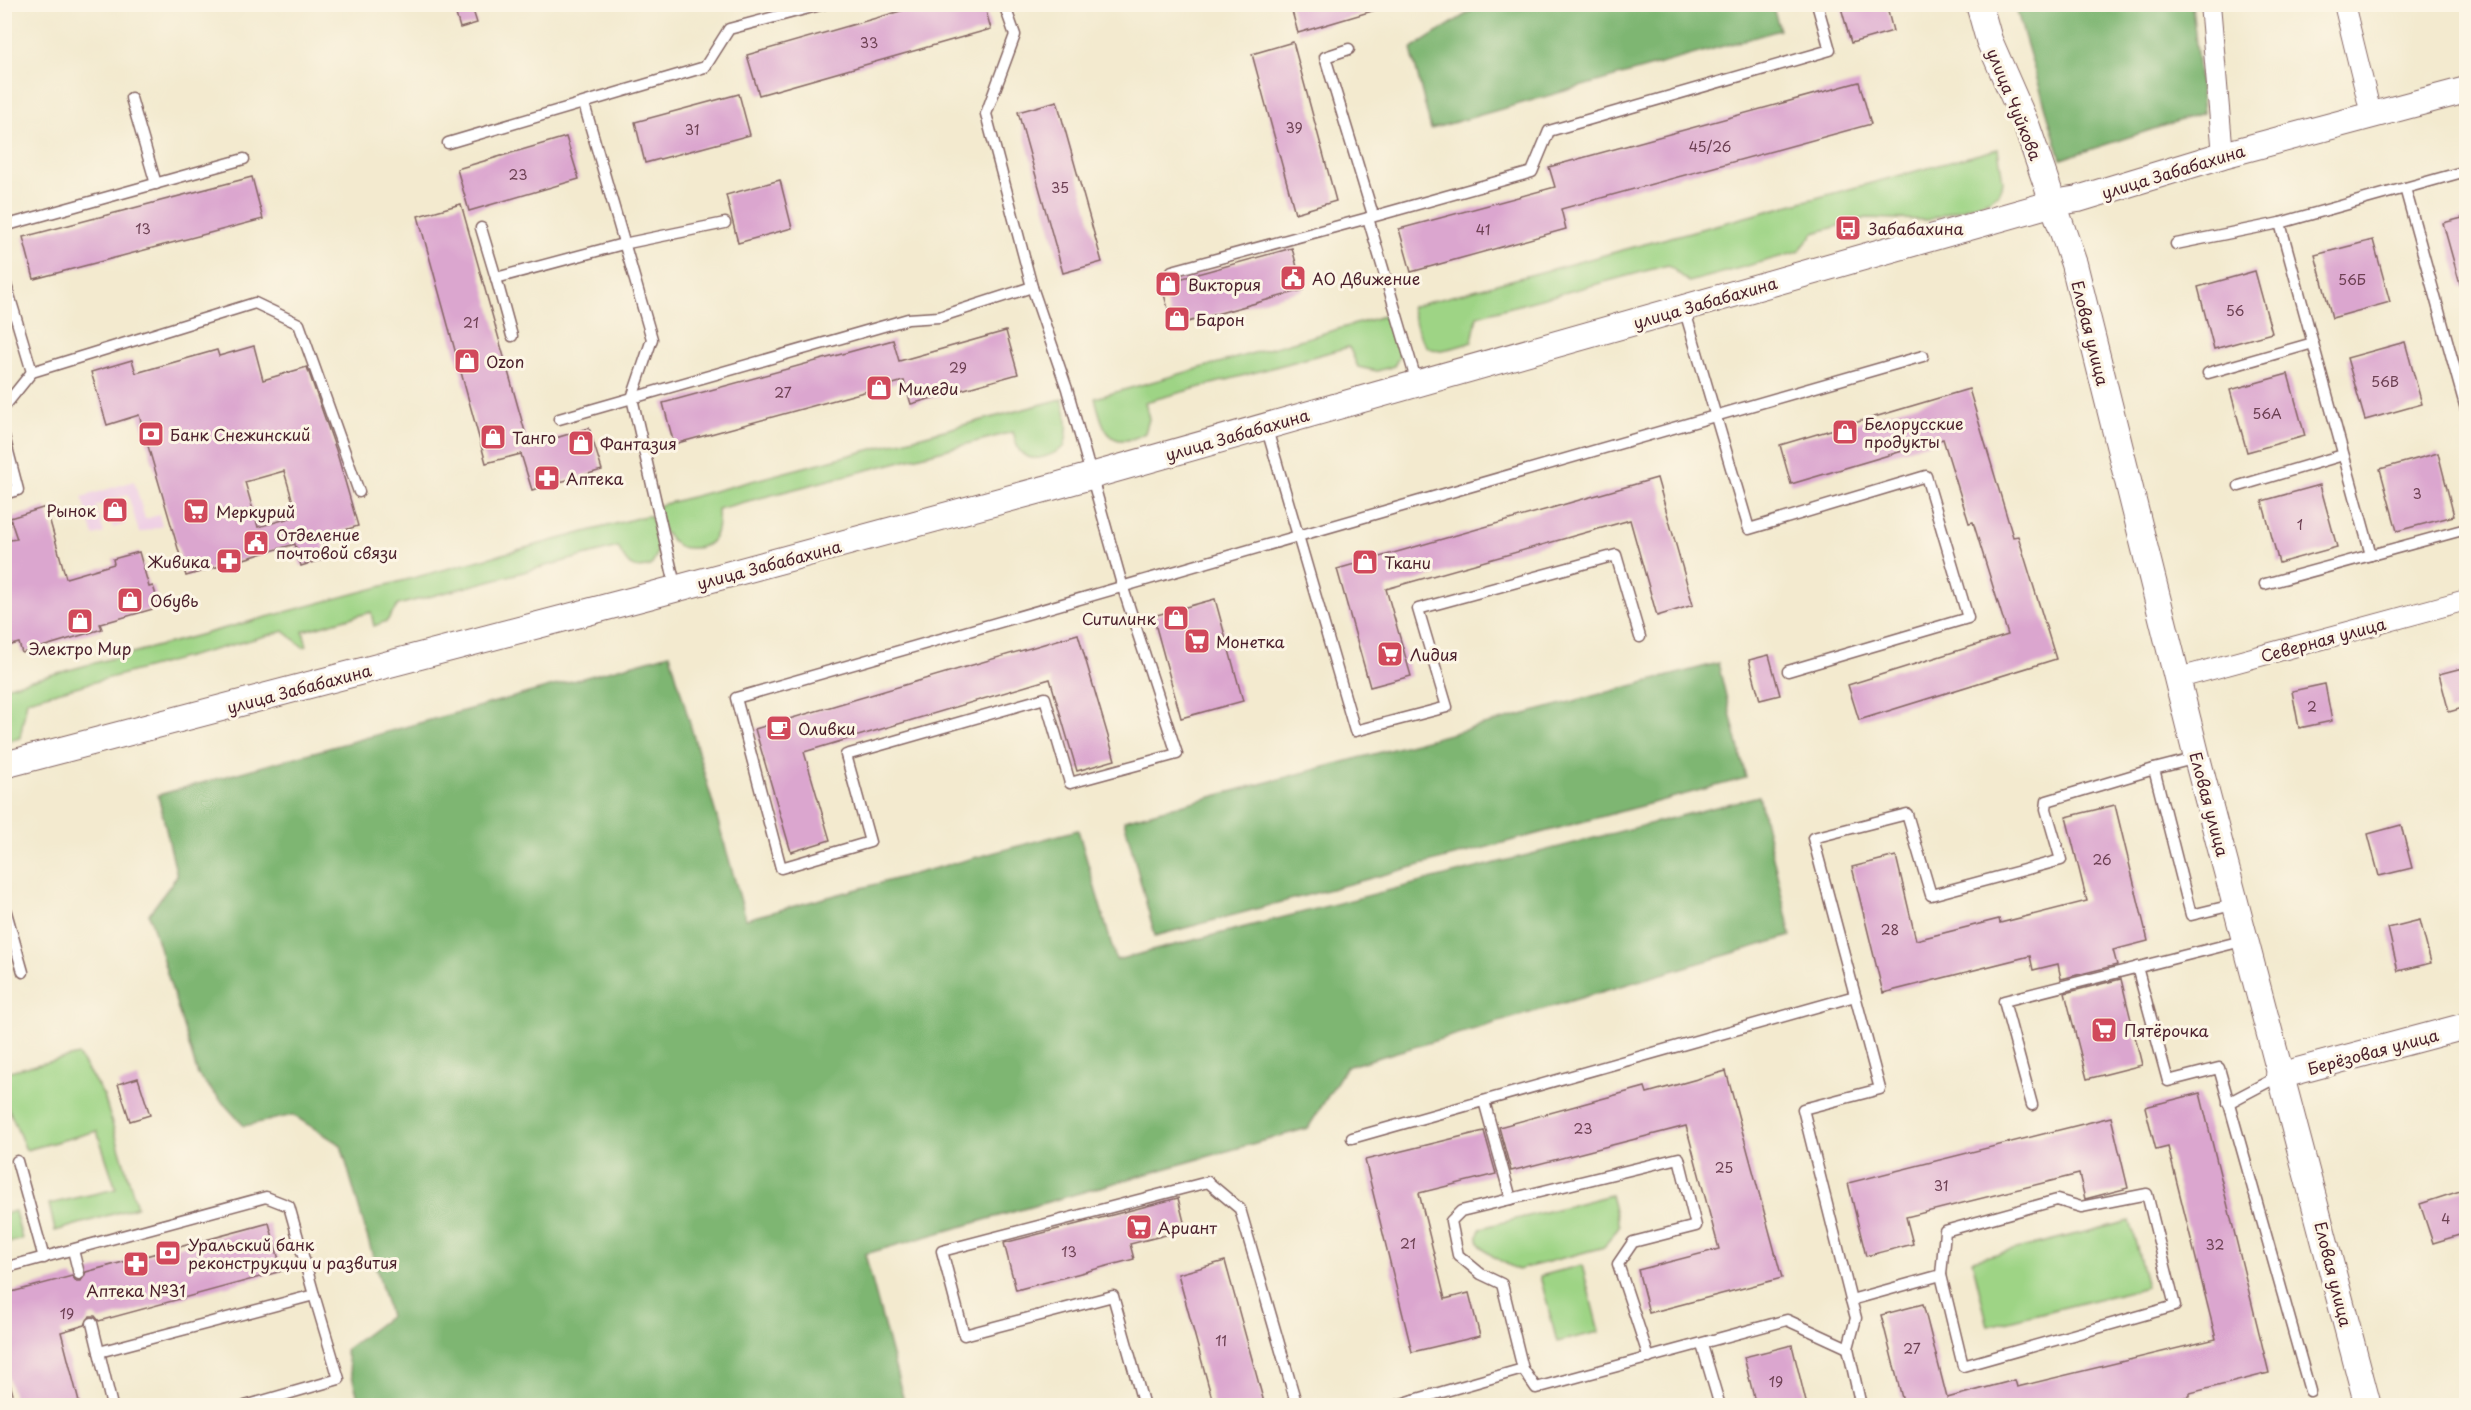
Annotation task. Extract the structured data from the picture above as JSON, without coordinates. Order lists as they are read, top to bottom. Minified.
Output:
{"streets":{"street":["улица Чуйкова","улица Забабахина","Еловая улица","Северная улица","Берёзовая улица"]},"crossings":[["улица Чуйкова","улица Забабахина"],["улица Чуйкова","Еловая улица"],["улица Забабахина","Еловая улица"],["Еловая улица","Северная улица"],["Еловая улица","Берёзовая улица"]],"places":{"bus stop":["Забабахина"],"public building":["АО Движение","Отделение почтовой связи"],"shop":["Виктория","Барон","Ozon","Миледи","Белорусские продукты","Танго","Фантазия","Рынок","Ткани","Обувь","Ситилинк","Электро Мир"],"bank":["Банк Снежинский","Уральский банк реконструкции и развития"],"pharmacy":["Аптека","Живика","Аптека №31"],"supermarket":["Меркурий","Монетка","Лидия","Пятёрочка","Ариант"],"cafe":["Оливки"]},"house_numbers":["33","39","31","45/26","23","35","13","41","56Б","56","21","29","56В","27","56А","3","1","2","26","28","23","25","31","4","21","32","13","19","11","27","19"]}
